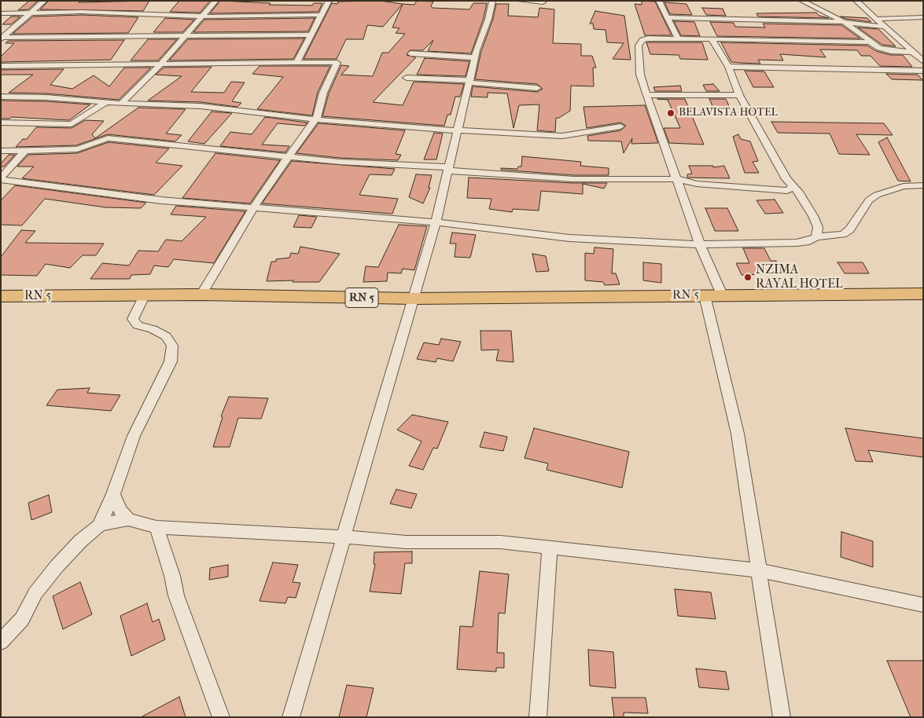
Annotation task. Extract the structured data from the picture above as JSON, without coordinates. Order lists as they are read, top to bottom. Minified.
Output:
{"streets":{"main road":["RN 5"]},"places":["BELAVISTA HOTEL","NZIMA RAYAL HOTEL"]}
